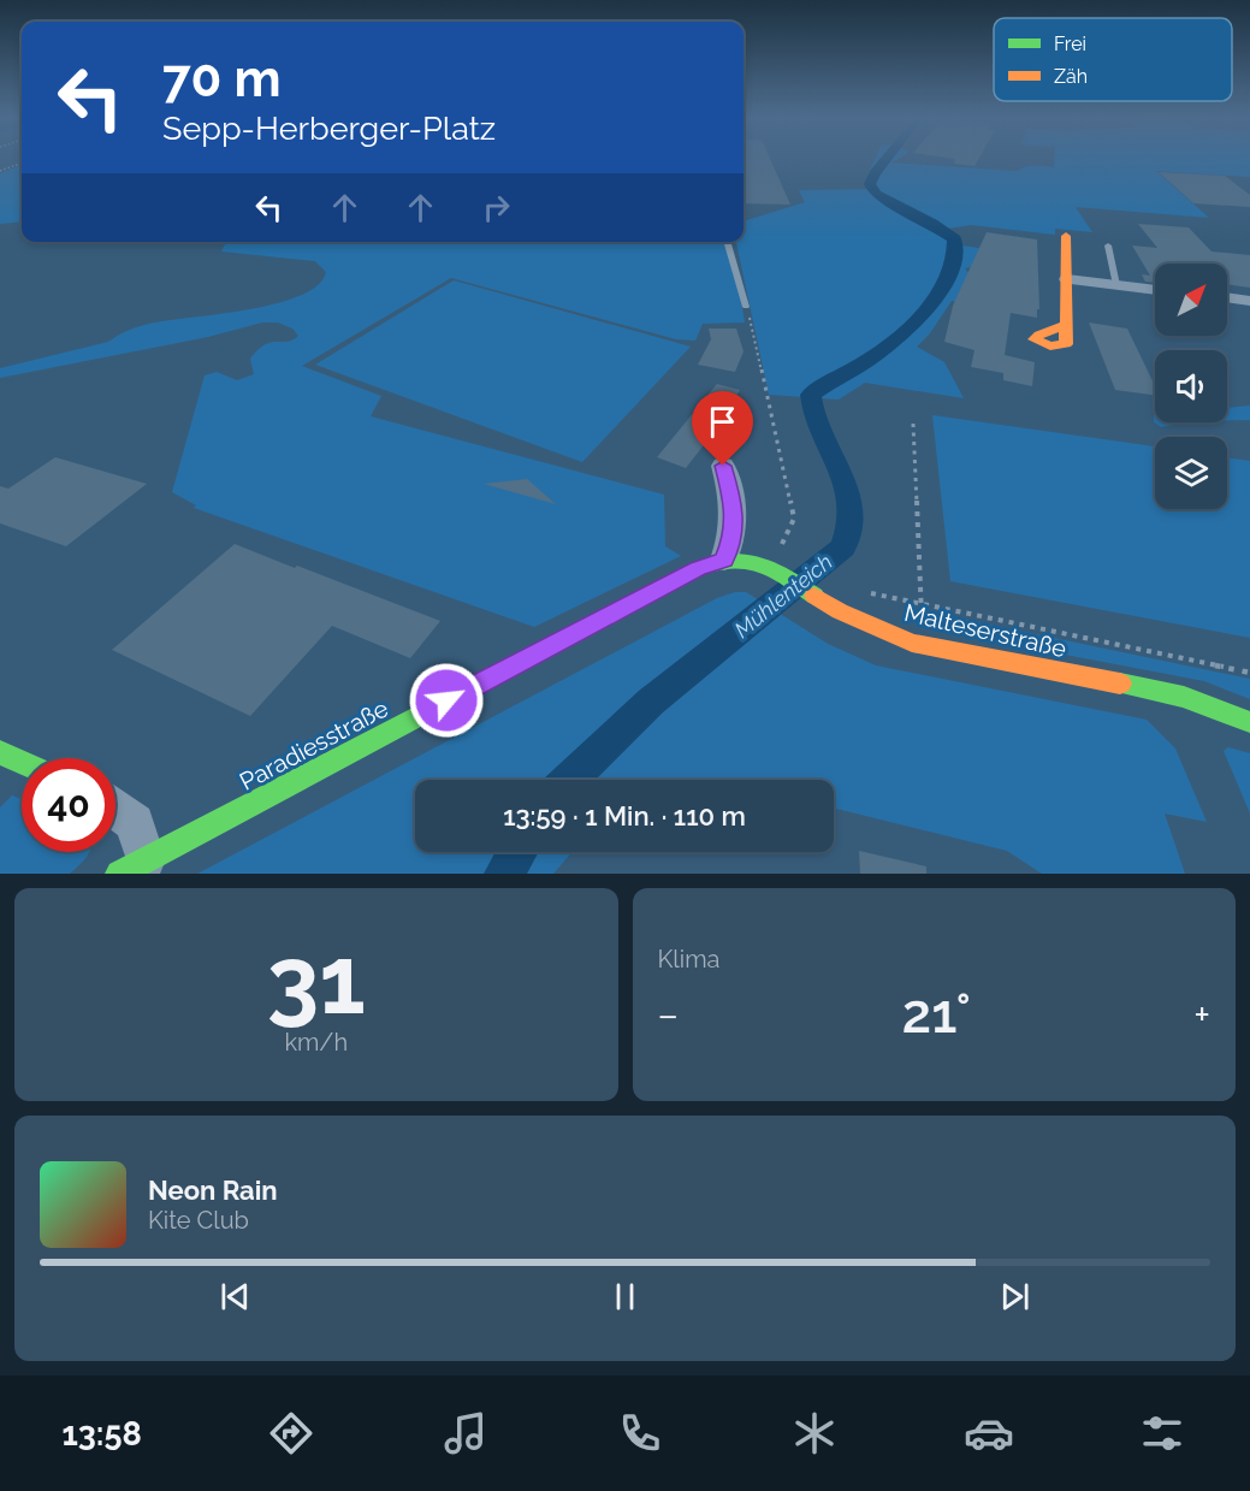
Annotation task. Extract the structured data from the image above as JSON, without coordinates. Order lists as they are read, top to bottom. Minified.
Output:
{"streets":{"street":["Malteserstraße","Paradiesstraße"]},"crossings":[["Malteserstraße","Paradiesstraße"]],"water":["Mühlenteich"],"legend":["Frei","Zäh"],"north":"top right","page":{"turn":["70 m","Sepp-Herberger-Platz"],"limit":"40","trip":"13:59 · 1 Min. · 110 m","tile":[["31","km/h"],"Klima"],"heat":["−","21°","+"],"song":["Neon Rain","Kite Club"],"tabs":"13:58"}}
